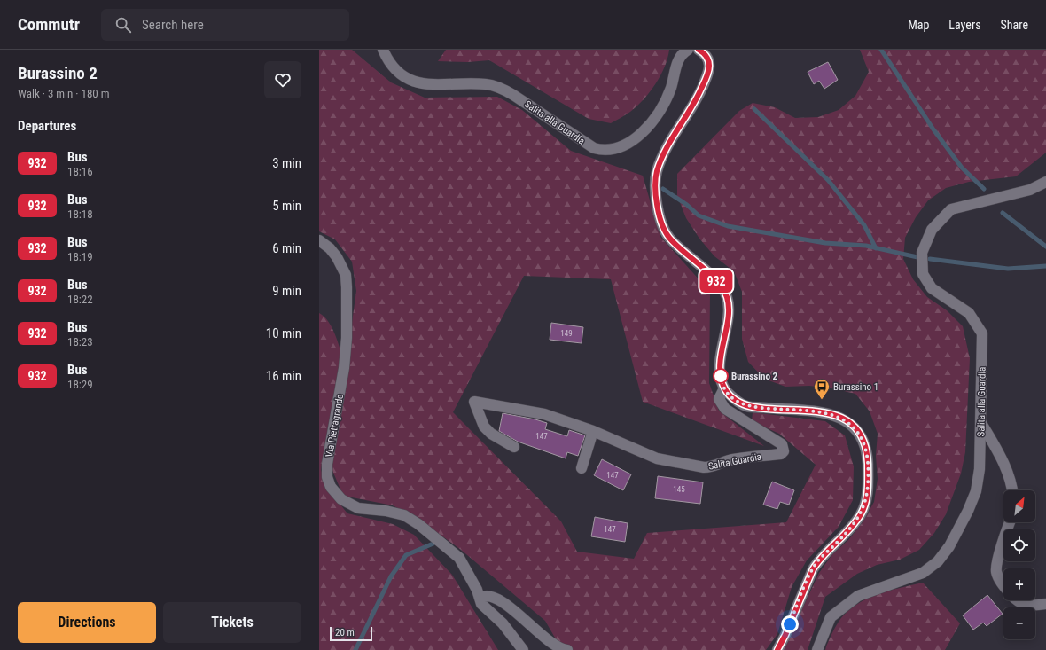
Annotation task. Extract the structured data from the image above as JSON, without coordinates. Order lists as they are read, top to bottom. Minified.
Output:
{"streets":{"main road":["Salita alla Guardia","Via Pietragrande","Salita Guardia"]},"places":{"other":["Burassino 2"],"bus stop":["Burassino 1"]},"lines":["bus line 932"],"house_numbers":["149","147","147","145","147"],"scale_bar":"20 m","north":"top right","page":{"header":"Commutr","search":"Search here","nav":["Map","Layers","Share"],"heading":[["Burassino 2","Walk · 3 min · 180 m"],"Departures"],"on_map":"932","list":[{"mark":"932","name":"Bus","note":"18:16","value":"3 min"},{"mark":"932","name":"Bus","note":"18:18","value":"5 min"},{"mark":"932","name":"Bus","note":"18:19","value":"6 min"},{"mark":"932","name":"Bus","note":"18:22","value":"9 min"},{"mark":"932","name":"Bus","note":"18:23","value":"10 min"},{"mark":"932","name":"Bus","note":"18:29","value":"16 min"}],"map_buttons":["+","−"],"buttons":["Directions","Tickets"],"scale":"20 m"}}
